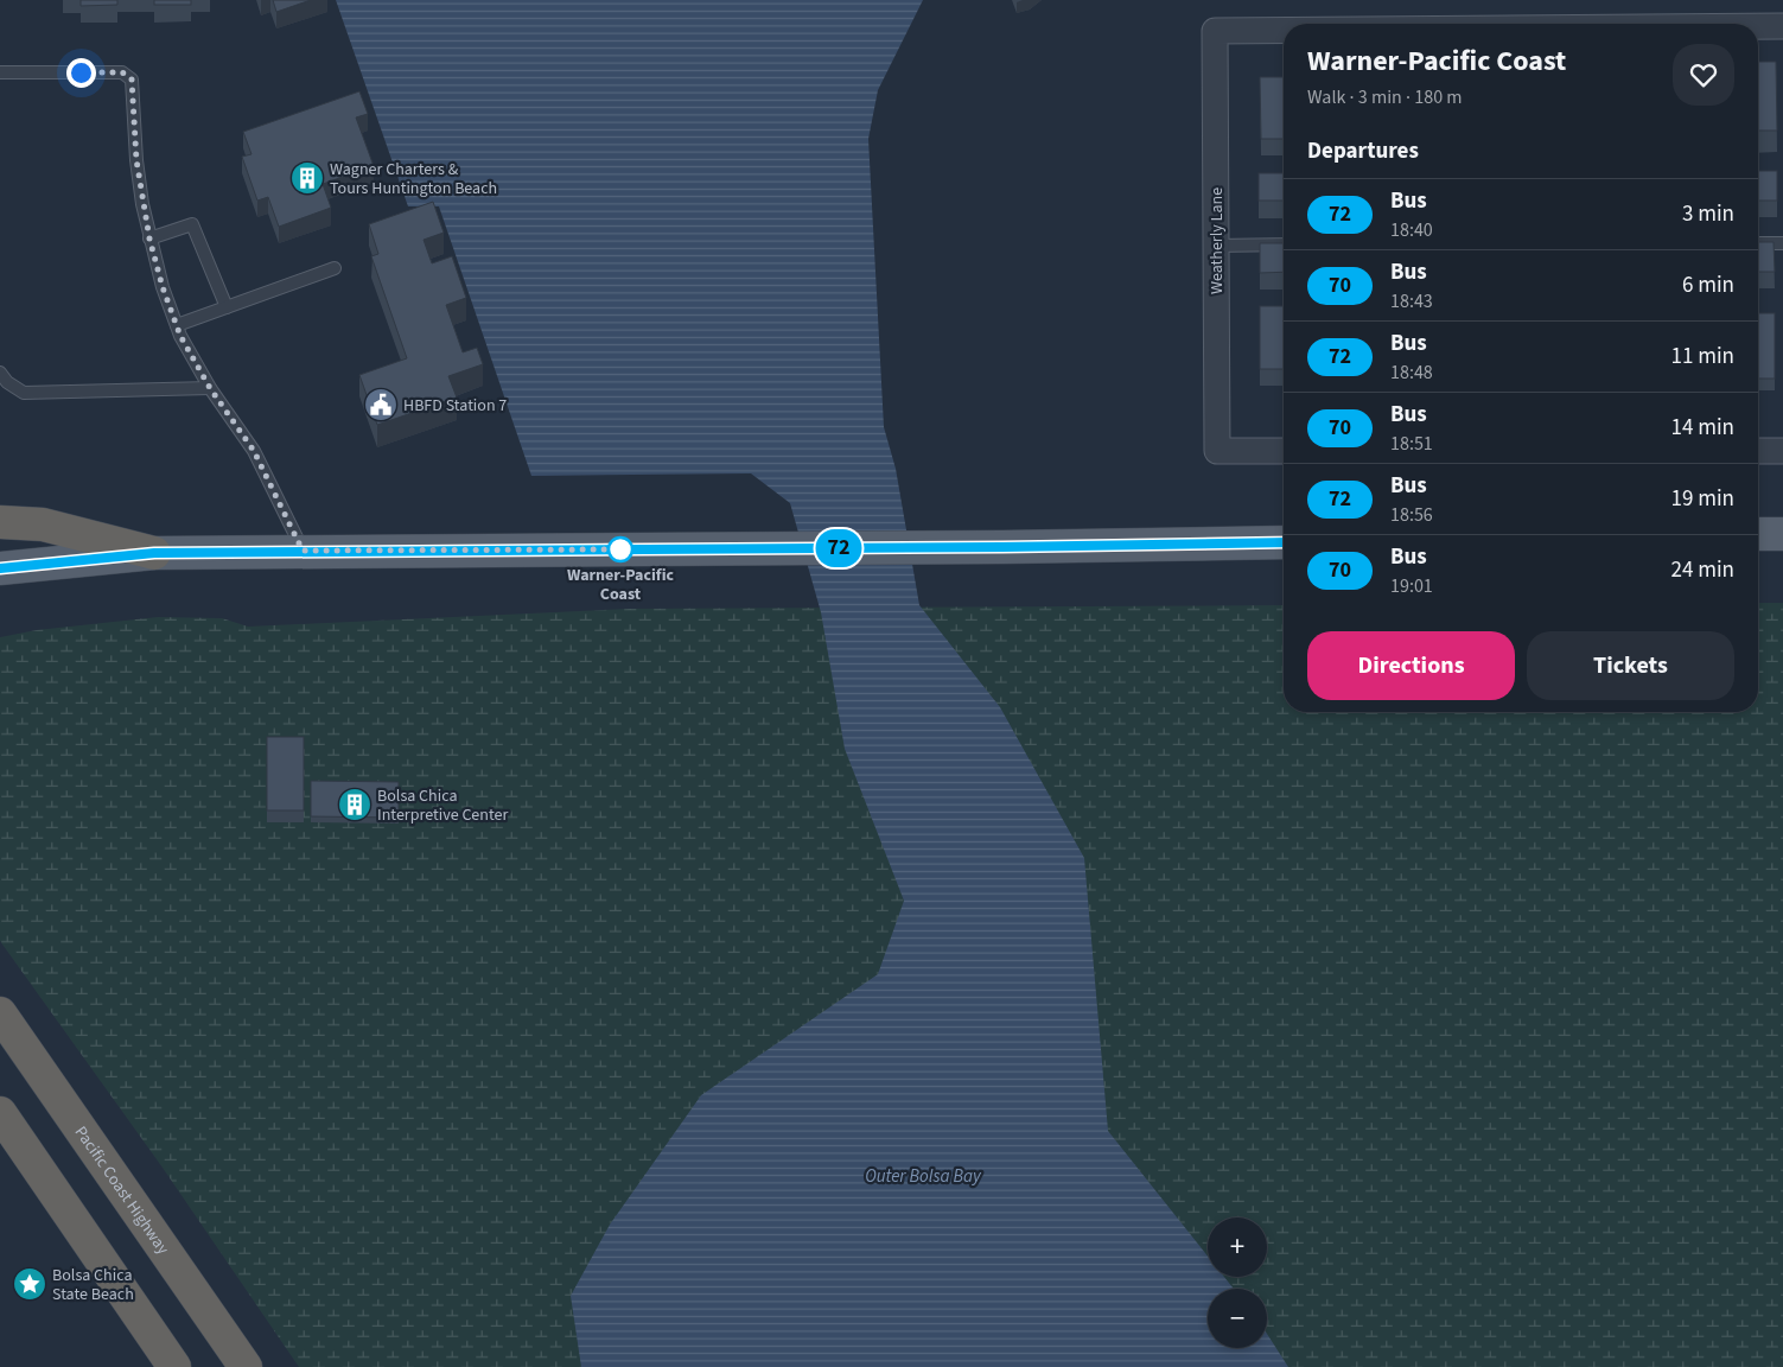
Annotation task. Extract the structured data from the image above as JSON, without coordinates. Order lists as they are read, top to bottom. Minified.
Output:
{"streets":{"highway":["Pacific Coast Highway"],"street":["Weatherly Lane"]},"water":["Outer Bolsa Bay"],"places":{"building":["Wagner Charters & Tours Huntington Beach","Bolsa Chica Interpretive Center"],"public building":["HBFD Station 7"],"other":["Warner-Pacific Coast"],"place":["Bolsa Chica State Beach"]},"lines":["bus line 72"],"page":{"on_map":"72","heading":[["Warner-Pacific Coast","Walk · 3 min · 180 m"],"Departures"],"list":[{"mark":"72","name":"Bus","note":"18:40","value":"3 min"},{"mark":"70","name":"Bus","note":"18:43","value":"6 min"},{"mark":"72","name":"Bus","note":"18:48","value":"11 min"},{"mark":"70","name":"Bus","note":"18:51","value":"14 min"},{"mark":"72","name":"Bus","note":"18:56","value":"19 min"},{"mark":"70","name":"Bus","note":"19:01","value":"24 min"}],"buttons":["Directions","Tickets"],"map_buttons":["+","−"]}}
